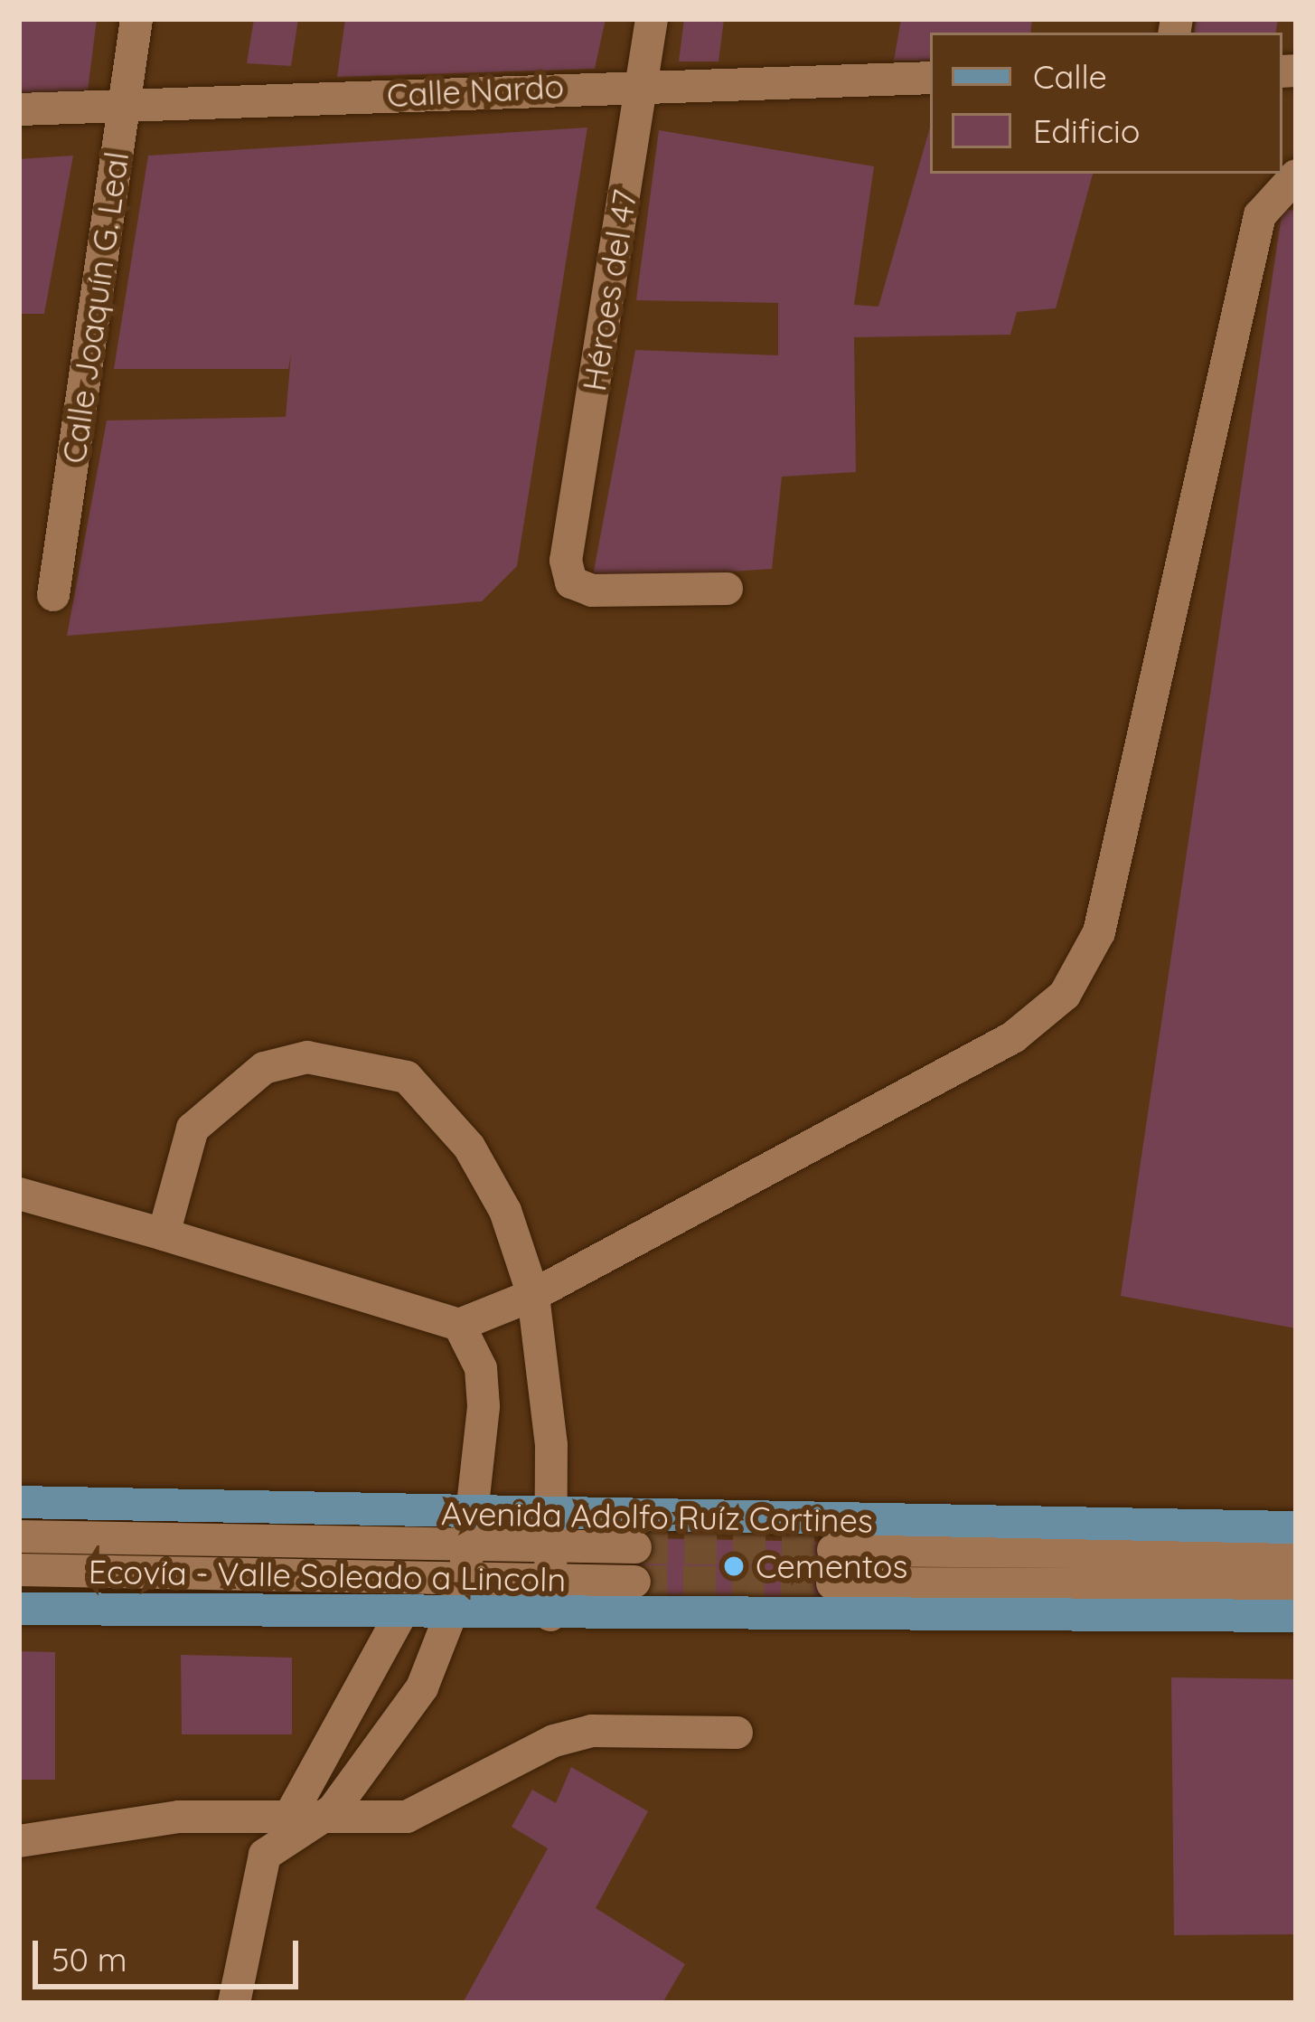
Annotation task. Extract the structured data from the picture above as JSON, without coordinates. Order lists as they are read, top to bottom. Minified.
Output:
{"streets":{"main road":["Avenida Adolfo Ruíz Cortines"],"street":["Calle Nardo","Héroes del 47","Calle Joaquín G. Leal","Ecovía - Valle Soleado a Lincoln"]},"crossings":[["Calle Nardo","Héroes del 47"],["Calle Nardo","Calle Joaquín G. Leal"]],"places":["Cementos"],"legend":["Calle","Edificio"],"scale_bar":"50 m"}
